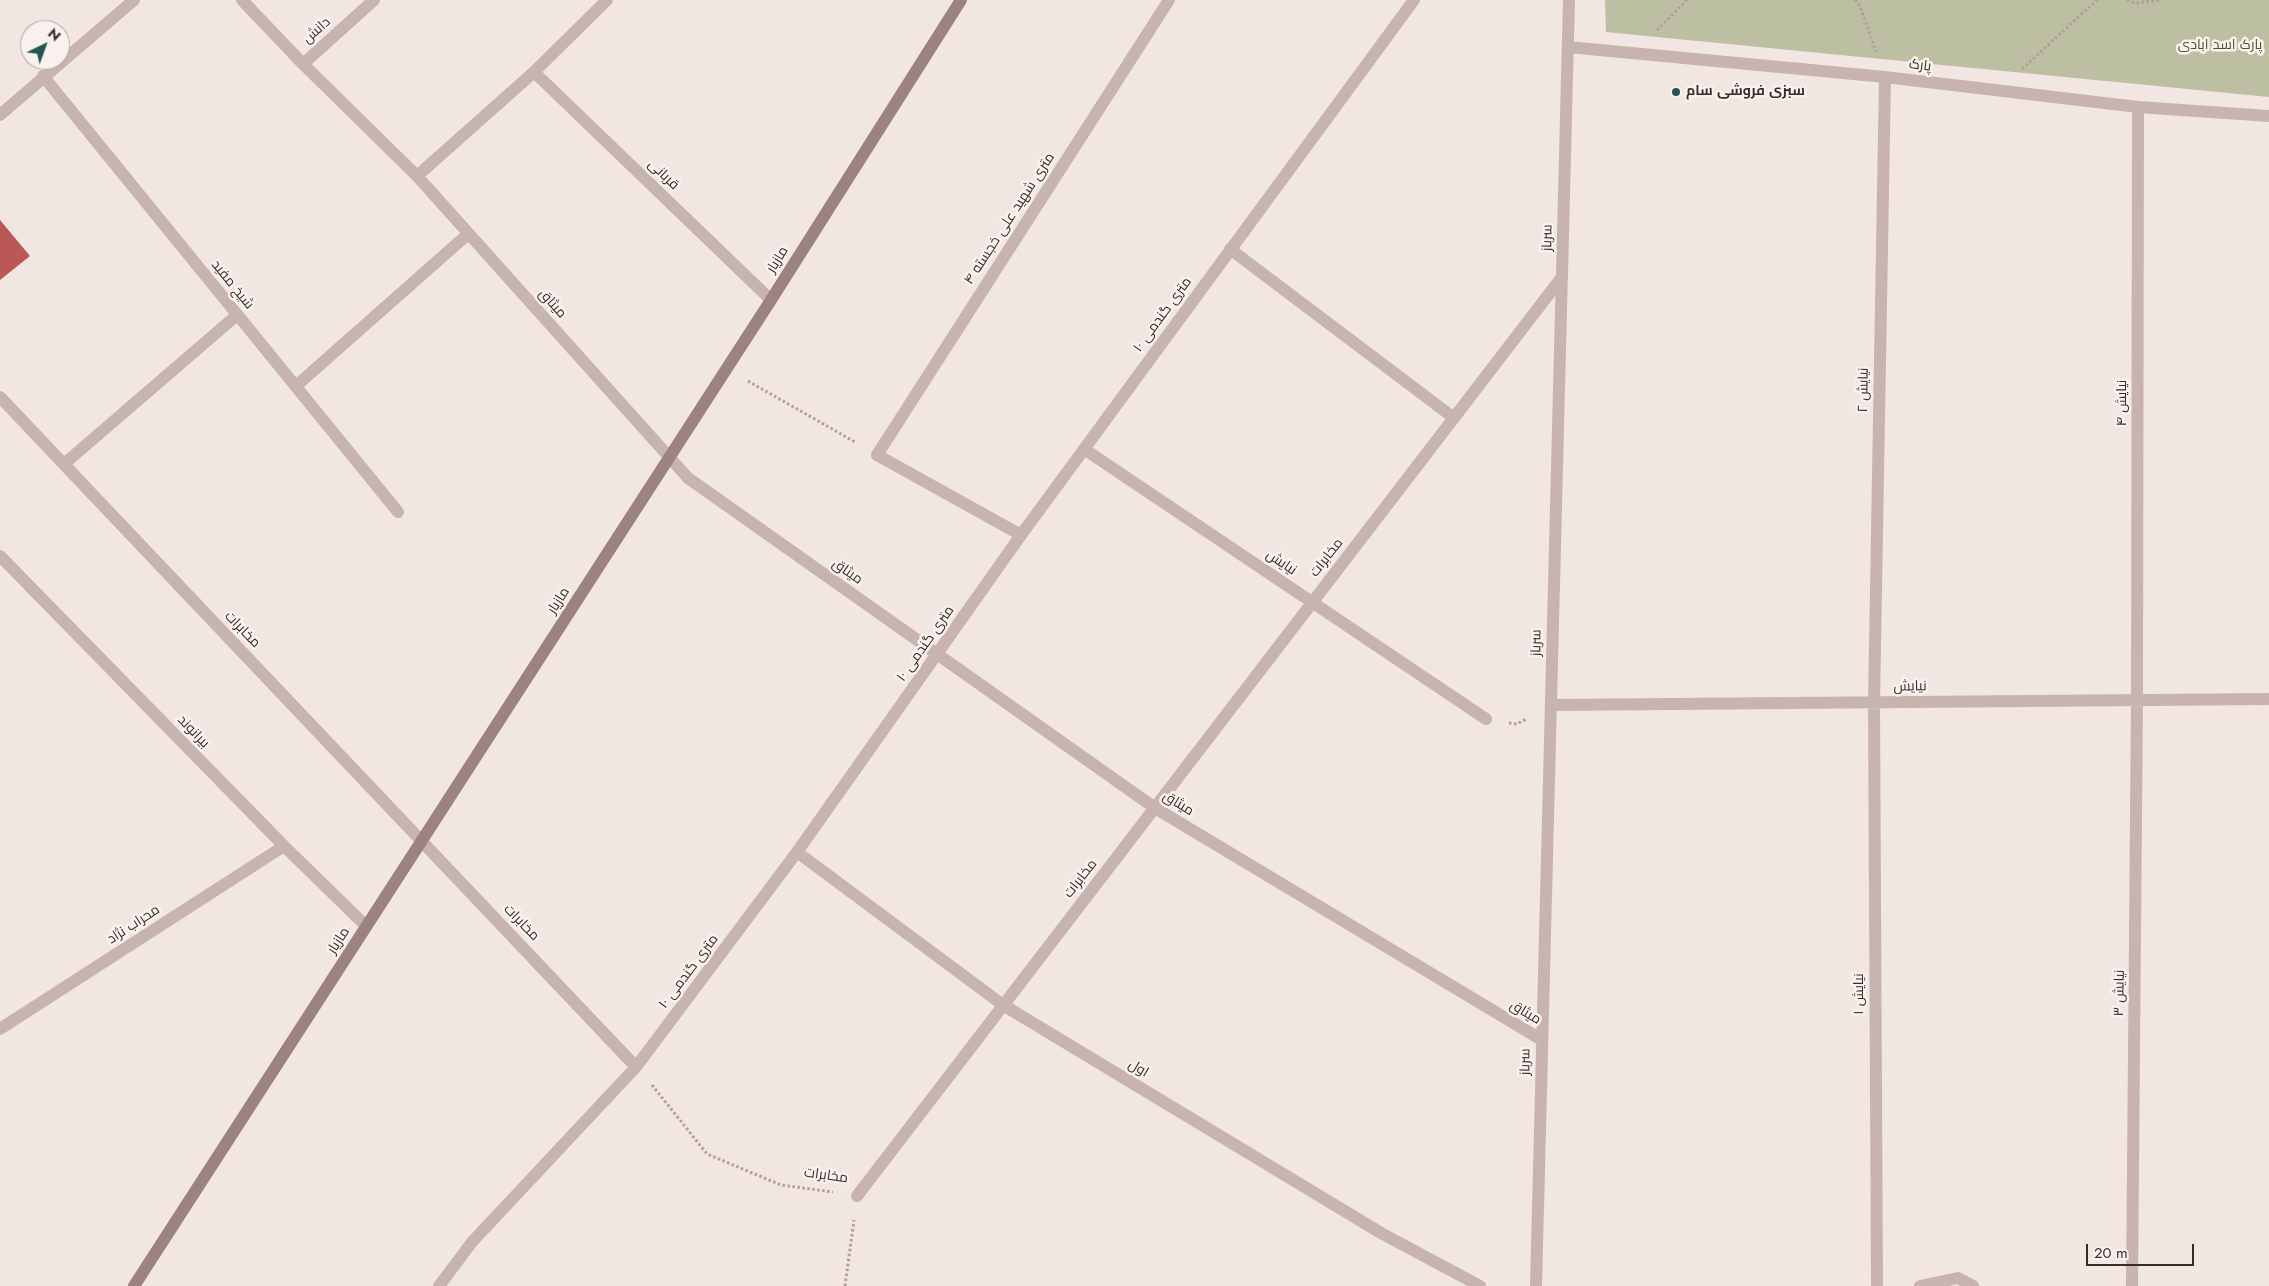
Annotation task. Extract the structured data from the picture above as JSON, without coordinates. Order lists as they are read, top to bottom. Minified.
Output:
{"streets":{"street":["دانش","پارک","قربانی","۴ متری شهید علی خجسته","سرباز","مازیار","شیخ مفید","میثاق","۱۰ متری گندمی","نیایش ۲","نیایش ۴","مخابرات","نیایش","بیرانوند","محراب نژاد","نیایش ۳","نیایش ۱","اول"]},"crossings":[["دانش","میثاق"],["پارک","سرباز"],["پارک","نیایش ۲"],["پارک","نیایش ۴"],["قربانی","مازیار"],["سرباز","میثاق"],["سرباز","مخابرات"],["سرباز","نیایش"],["مازیار","میثاق"],["مازیار","مخابرات"],["مازیار","بیرانوند"],["میثاق","۱۰ متری گندمی"],["میثاق","مخابرات"],["۱۰ متری گندمی","مخابرات"],["۱۰ متری گندمی","نیایش"],["۱۰ متری گندمی","اول"],["نیایش ۲","نیایش"],["نیایش ۲","نیایش ۱"],["نیایش ۴","نیایش"],["نیایش ۴","نیایش ۳"],["مخابرات","نیایش"],["مخابرات","اول"],["نیایش","نیایش ۳"],["نیایش","نیایش ۱"],["بیرانوند","محراب نژاد"]],"parks":["پارک اسد ابادی"],"places":["سبزی فروشی سام"],"scale_bar":"20 m","north":"top right"}
